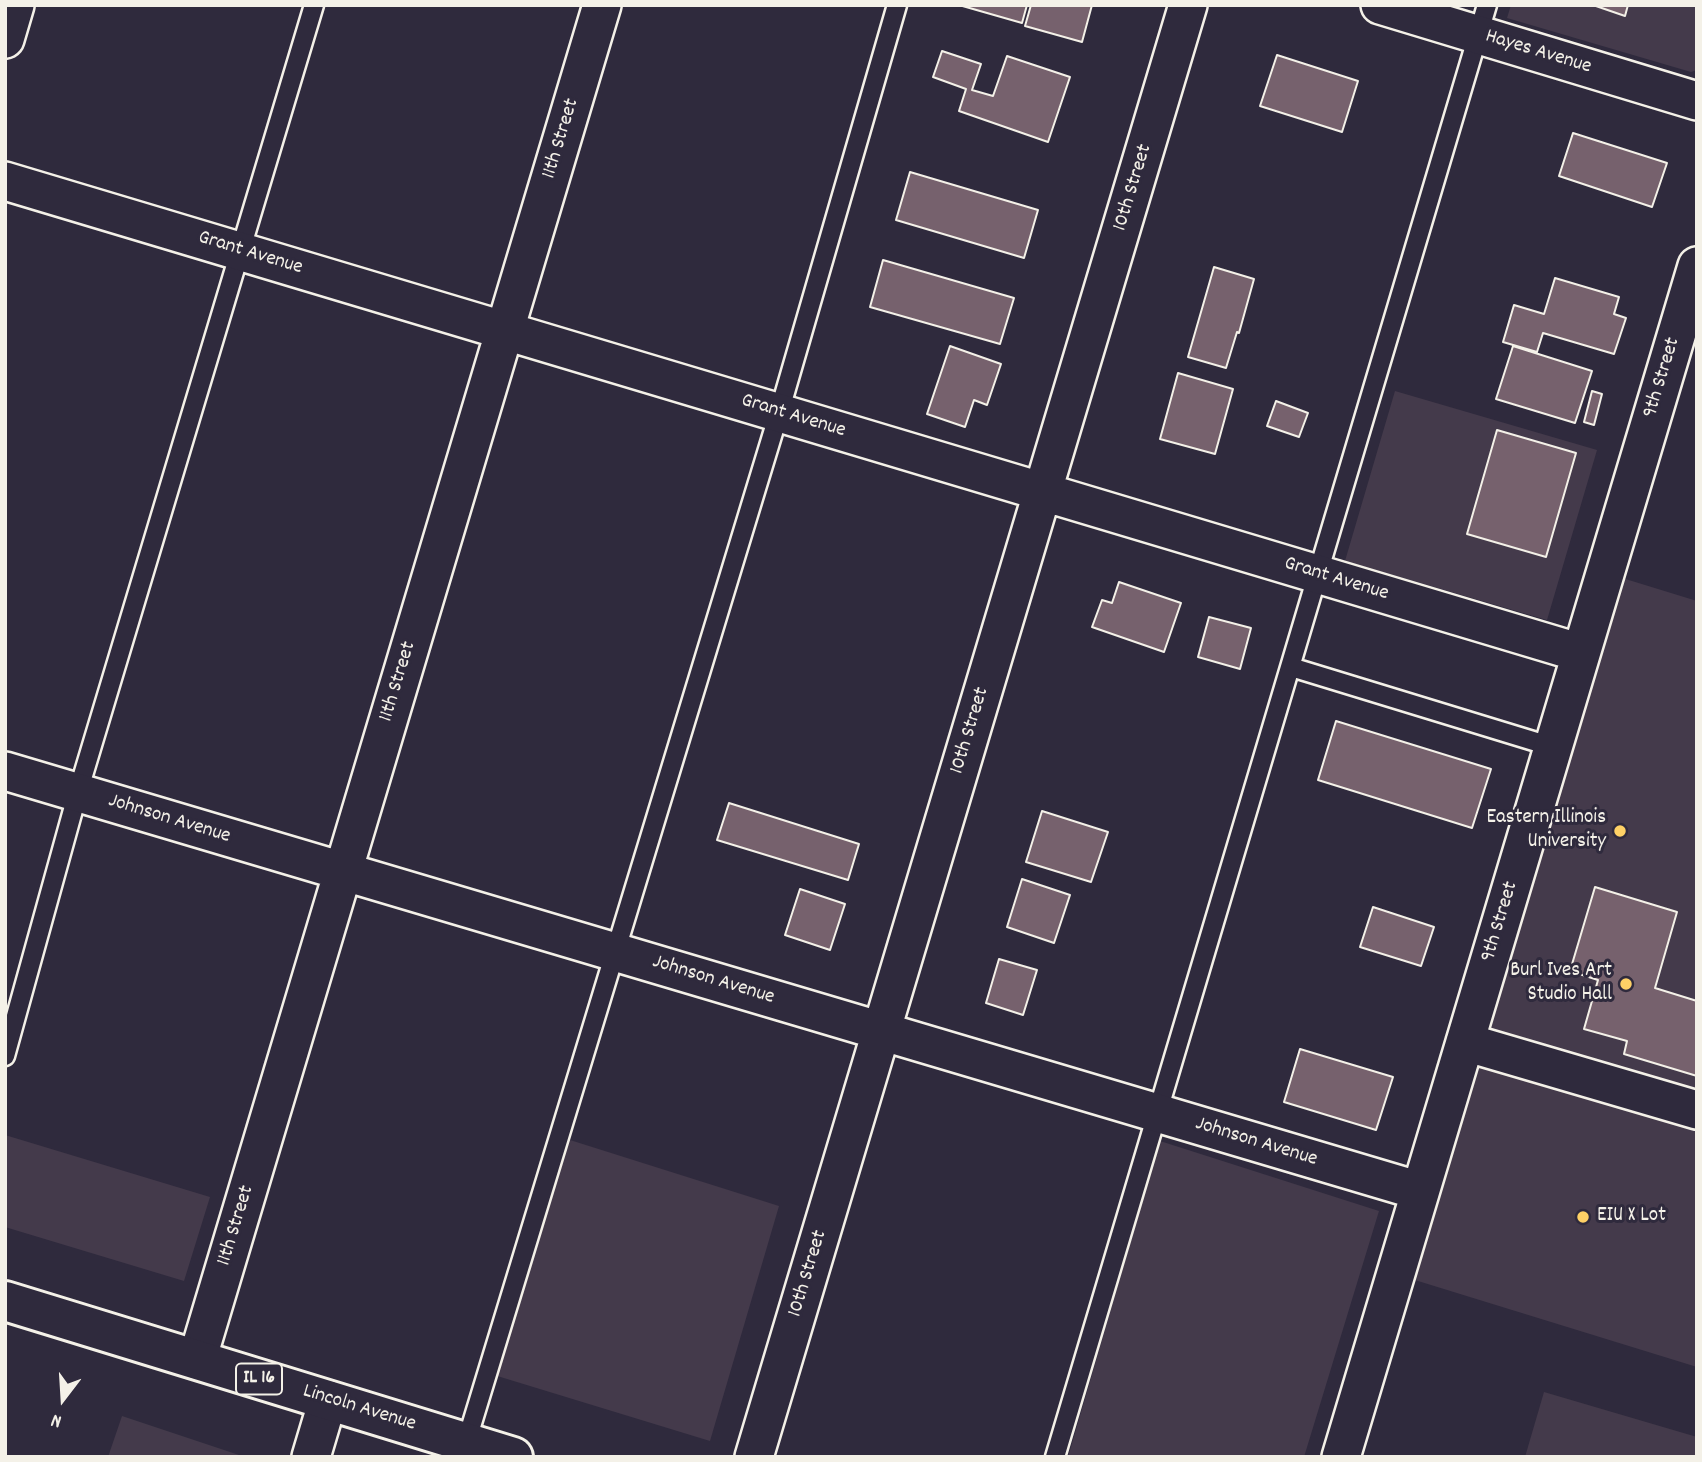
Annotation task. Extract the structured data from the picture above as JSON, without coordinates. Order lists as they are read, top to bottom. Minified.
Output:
{"streets":{"main road":["IL 16","Lincoln Avenue"],"street":["Hayes Avenue","11th Street","10th Street","Grant Avenue","9th Street","Johnson Avenue"]},"crossings":[["11th Street","Grant Avenue"],["11th Street","Johnson Avenue"],["11th Street","Lincoln Avenue"],["10th Street","Grant Avenue"],["10th Street","Johnson Avenue"],["Grant Avenue","9th Street"],["9th Street","Johnson Avenue"]],"places":["Eastern Illinois University","Burl Ives Art Studio Hall","EIU X Lot"],"north":"bottom"}
